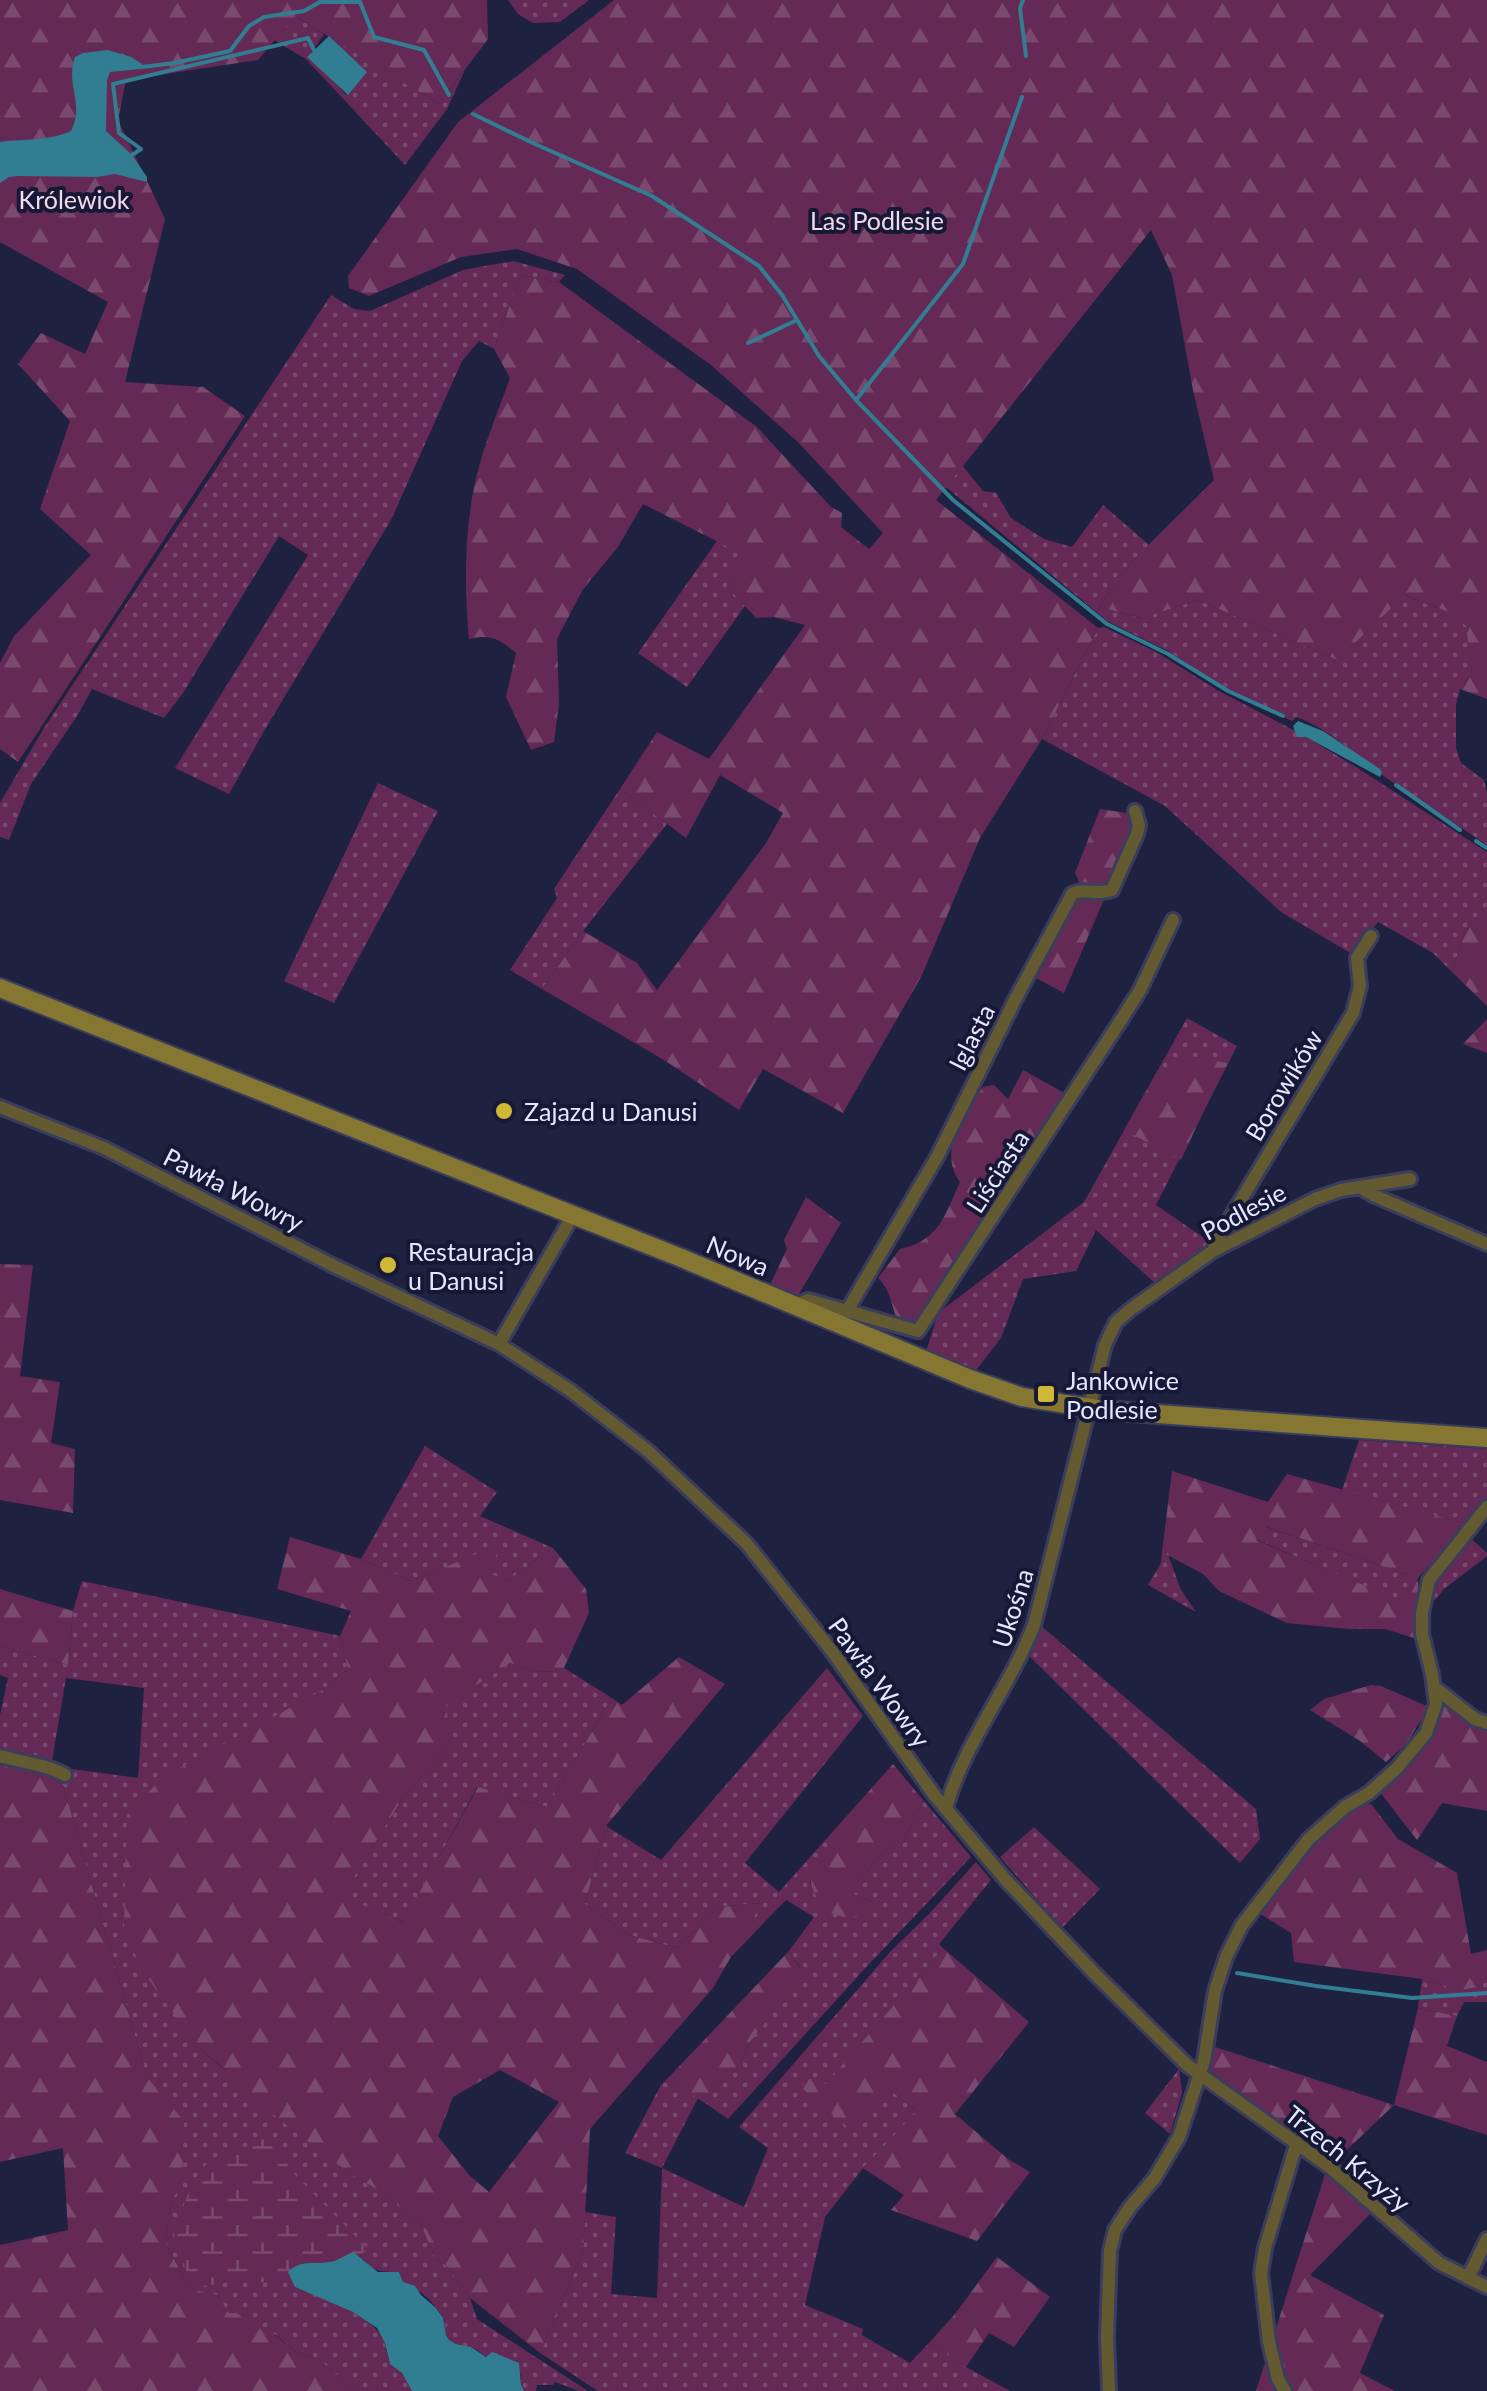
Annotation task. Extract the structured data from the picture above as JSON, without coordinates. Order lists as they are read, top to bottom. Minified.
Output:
{"streets":{"street":["Iglasta","Borowików","Liściasta","Pawła Wowry","Podlesie","Nowa","Ukośna","Trzech Krzyży"]},"crossings":[["Iglasta","Liściasta"],["Borowików","Podlesie"],["Liściasta","Nowa"],["Pawła Wowry","Ukośna"],["Pawła Wowry","Trzech Krzyży"],["Podlesie","Nowa"],["Podlesie","Ukośna"],["Nowa","Ukośna"]],"parks":["Królewiok","Las Podlesie"],"places":{"other":["Zajazd u Danusi","Restauracja u Danusi"],"transit":["Jankowice Podlesie"]}}
